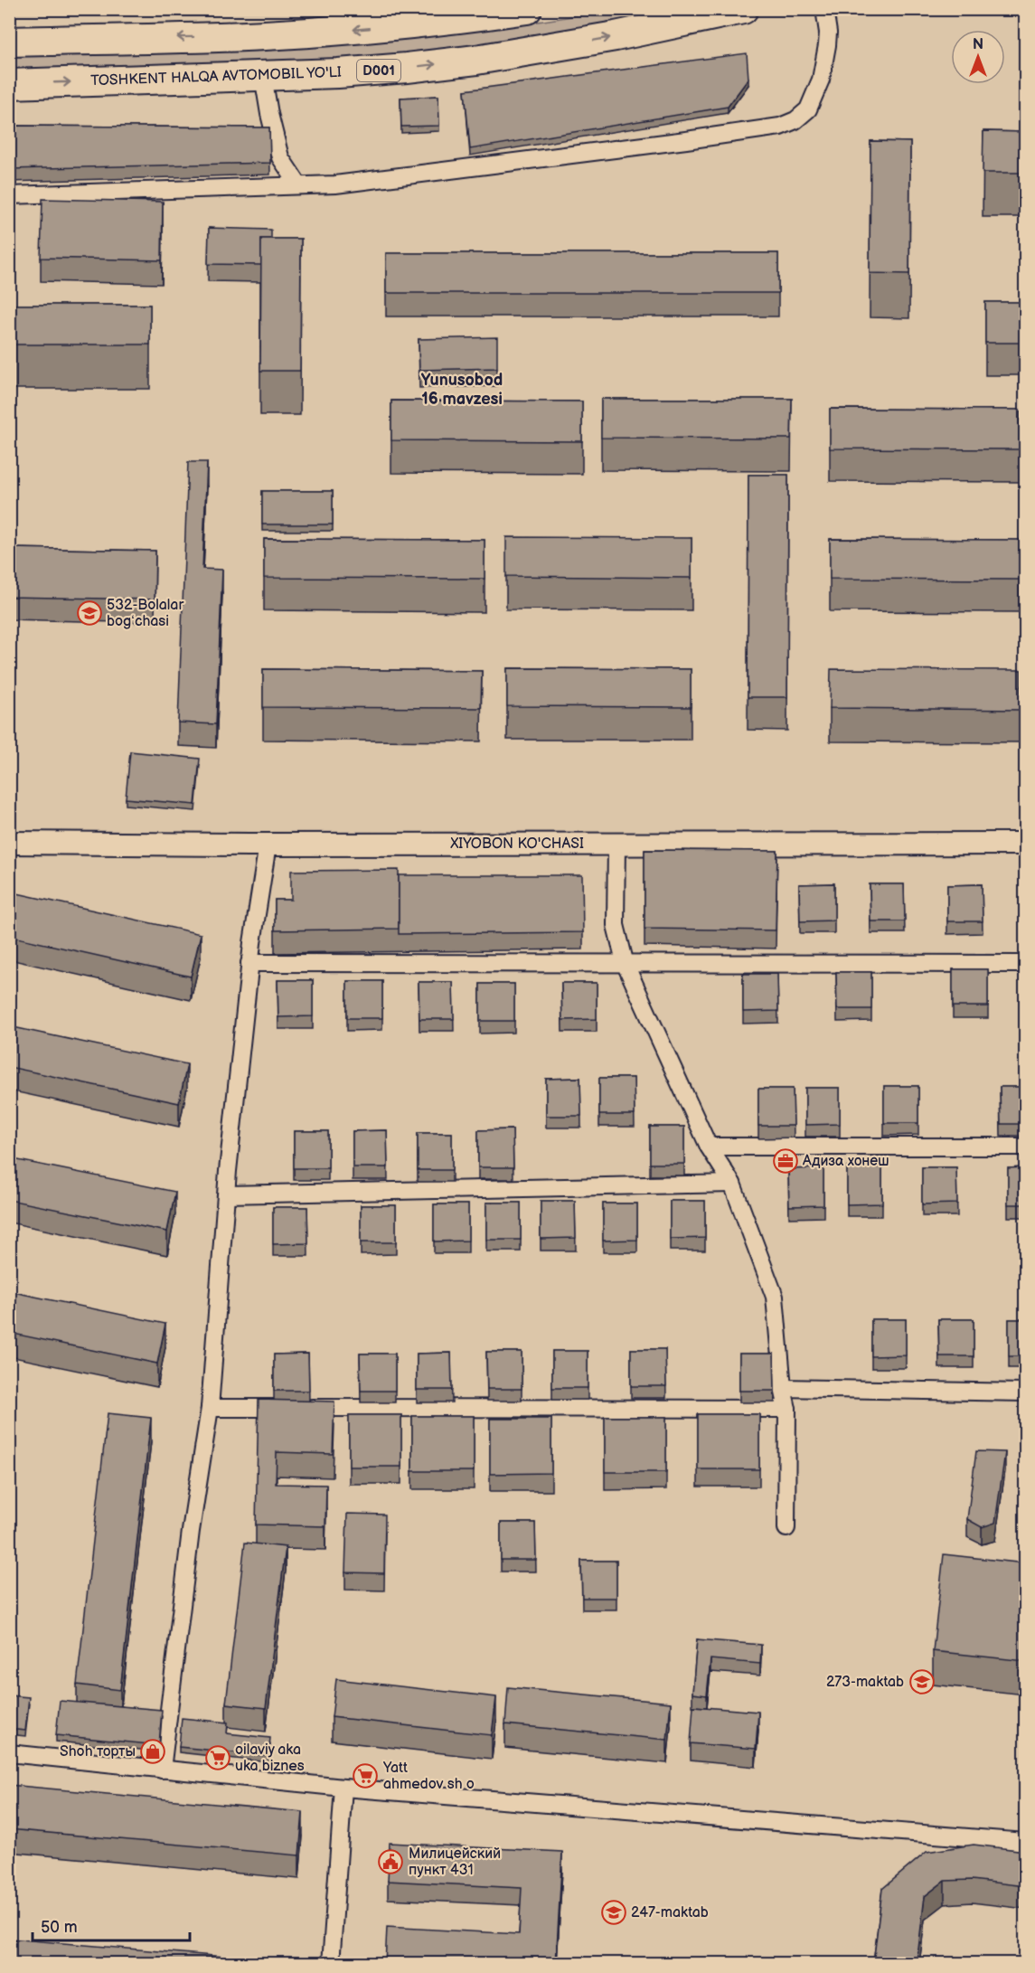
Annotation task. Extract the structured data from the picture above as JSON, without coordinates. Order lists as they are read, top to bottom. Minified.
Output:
{"streets":{"highway":["D001","TOSHKENT HALQA AVTOMOBIL YO'LI"],"street":["XIYOBON KO'CHASI"]},"districts":["Yunusobod 16 mavzesi"],"places":{"school or university":["532-Bolalar bogʻchasi","273-maktab","247-maktab"],"office":["Адиза хонеш"],"shop":["Shoh торты"],"supermarket":["oilaviy aka uka biznes","Yatt ahmedov sh o"],"public building":["Милицейский пункт 431"]},"scale_bar":"50 m","north":"top"}
